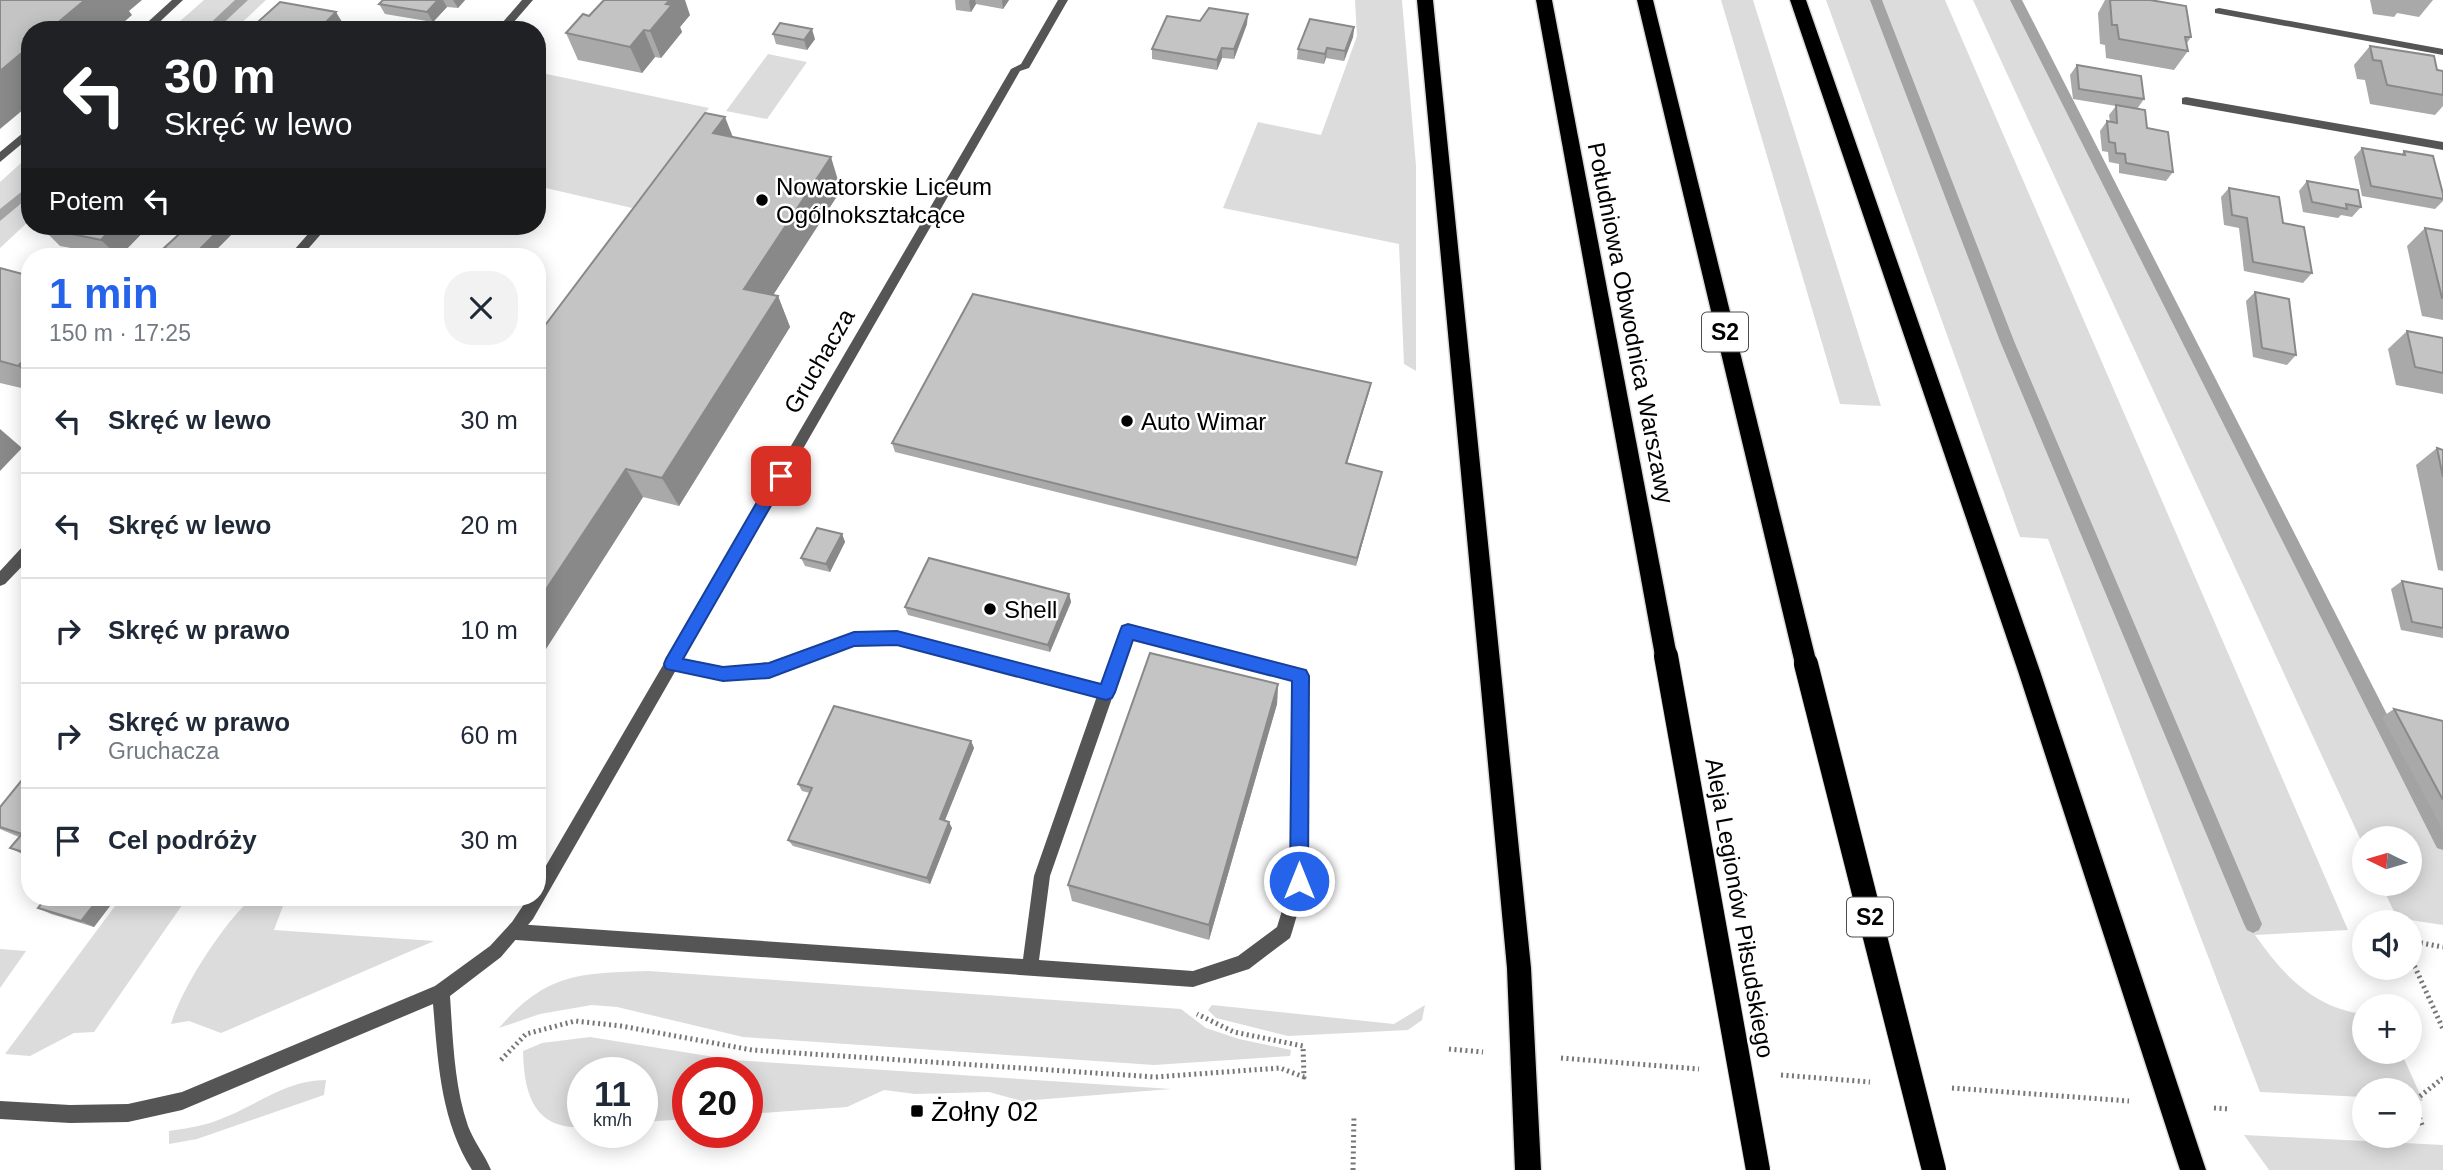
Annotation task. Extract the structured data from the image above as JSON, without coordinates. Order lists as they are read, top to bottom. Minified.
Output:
{"streets":{"highway":["Południowa Obwodnica Warszawy","S2","Aleja Legionów Piłsudskiego"],"street":["Gruchacza"]},"crossings":[["Południowa Obwodnica Warszawy","Aleja Legionów Piłsudskiego"]],"places":{"other":["Nowatorskie Liceum Ogólnokształcące","Auto Wimar","Shell"],"transit":["Żołny 02"]},"north":"left","page":{"turn":["30 m","Skręć w lewo"],"then":"Potem","heading":["1 min","150 m · 17:25"],"list":[{"name":"Skręć w lewo","value":"30 m"},{"name":"Skręć w lewo","value":"20 m"},{"name":"Skręć w prawo","value":"10 m"},{"name":"Skręć w prawo","note":"Gruchacza","value":"60 m"},{"name":"Cel podróży","value":"30 m"}],"map_buttons":["+","−"],"speed":"11 km/h","limit":"20"}}
